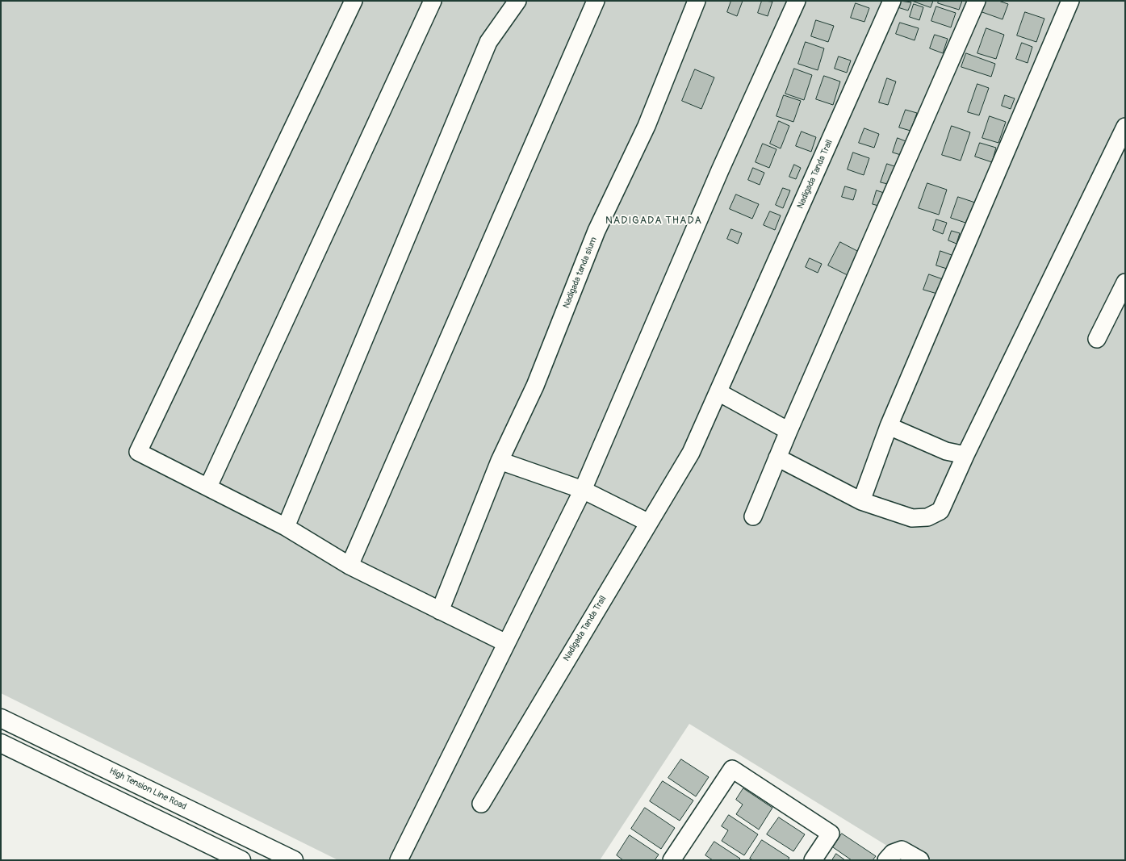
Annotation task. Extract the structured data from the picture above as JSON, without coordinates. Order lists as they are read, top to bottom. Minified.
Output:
{"streets":{"main road":["High Tension Line Road"],"street":["Nadigada Tanda Trail","Nadigada tanda slum"]},"districts":["NADIGADA THADA"]}
